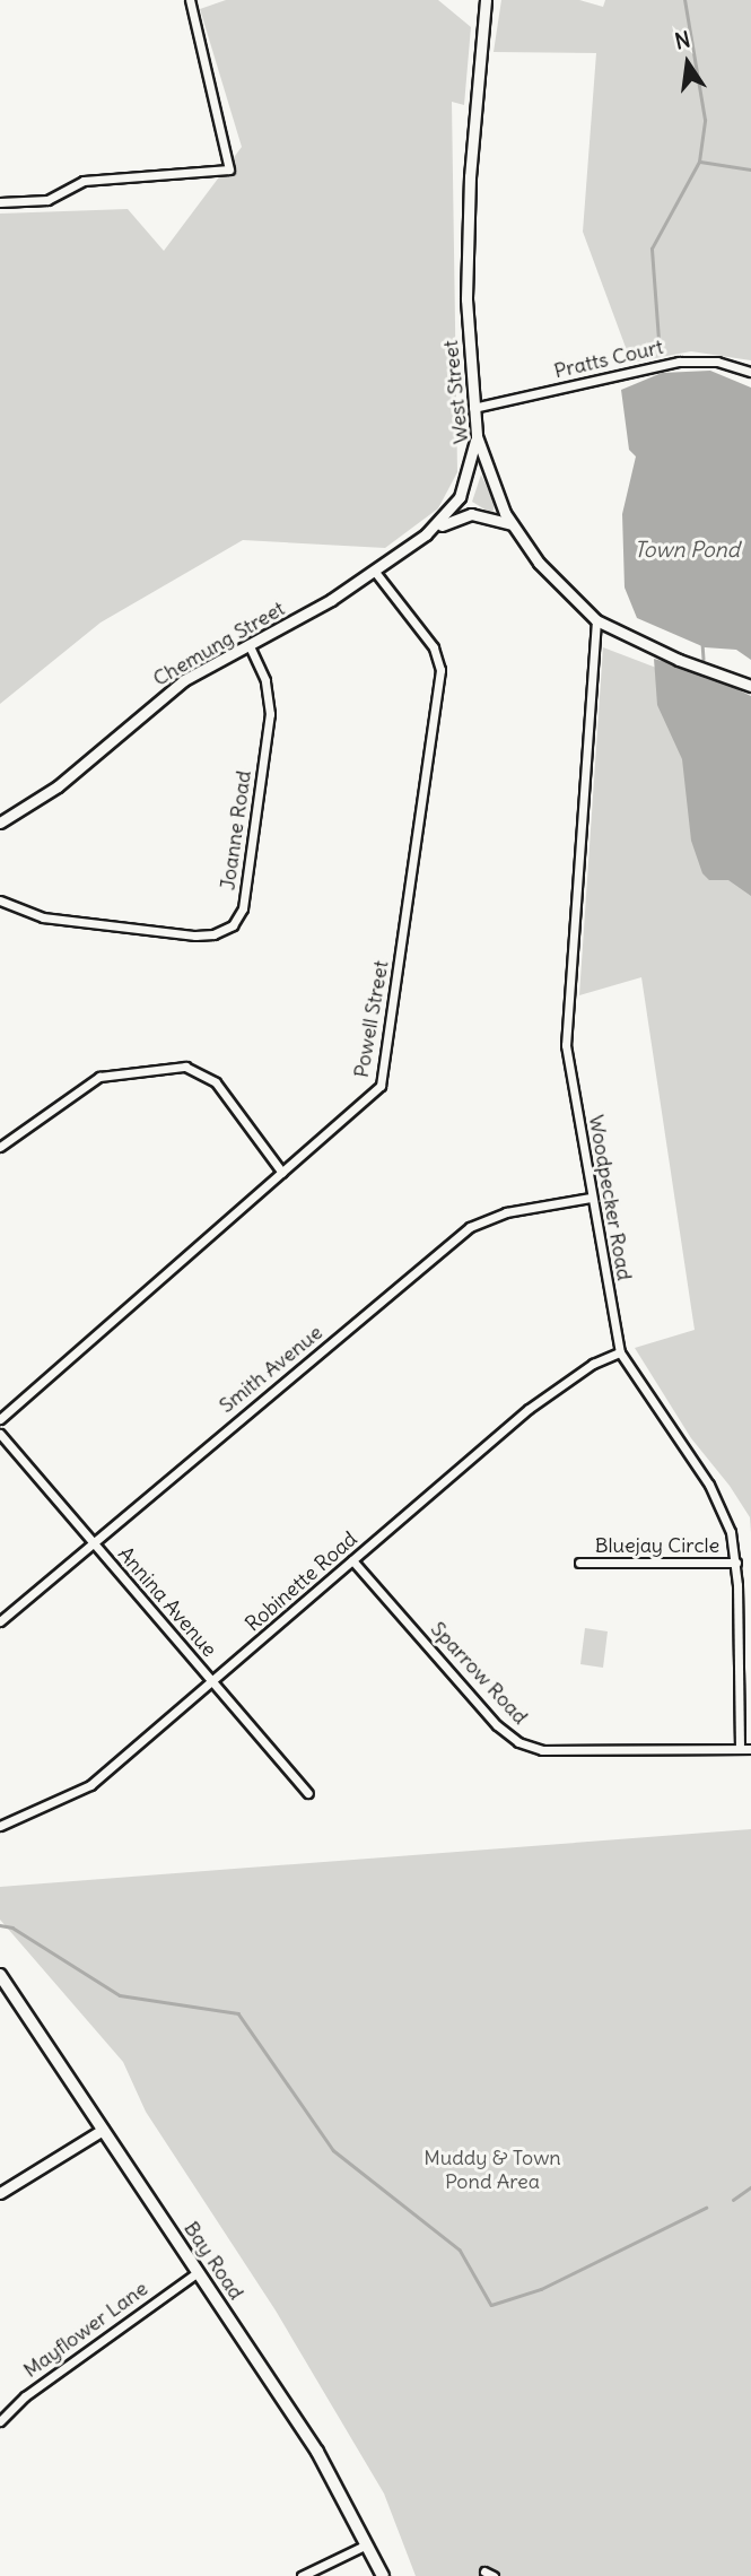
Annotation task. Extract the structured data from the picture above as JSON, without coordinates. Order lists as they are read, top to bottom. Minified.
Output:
{"streets":{"main road":["Bay Road"],"street":["Pratts Court","West Street","Chemung Street","Joanne Road","Powell Street","Woodpecker Road","Smith Avenue","Bluejay Circle","Robinette Road","Annina Avenue","Sparrow Road","Mayflower Lane"]},"crossings":[["Pratts Court","West Street"],["West Street","Chemung Street"],["West Street","Woodpecker Road"],["Chemung Street","Joanne Road"],["Chemung Street","Powell Street"],["Woodpecker Road","Smith Avenue"],["Woodpecker Road","Bluejay Circle"],["Woodpecker Road","Robinette Road"],["Woodpecker Road","Sparrow Road"],["Smith Avenue","Annina Avenue"],["Robinette Road","Annina Avenue"],["Robinette Road","Sparrow Road"],["Bay Road","Mayflower Lane"]],"water":["Town Pond"],"parks":["Muddy & Town Pond Area"],"north":"top"}
